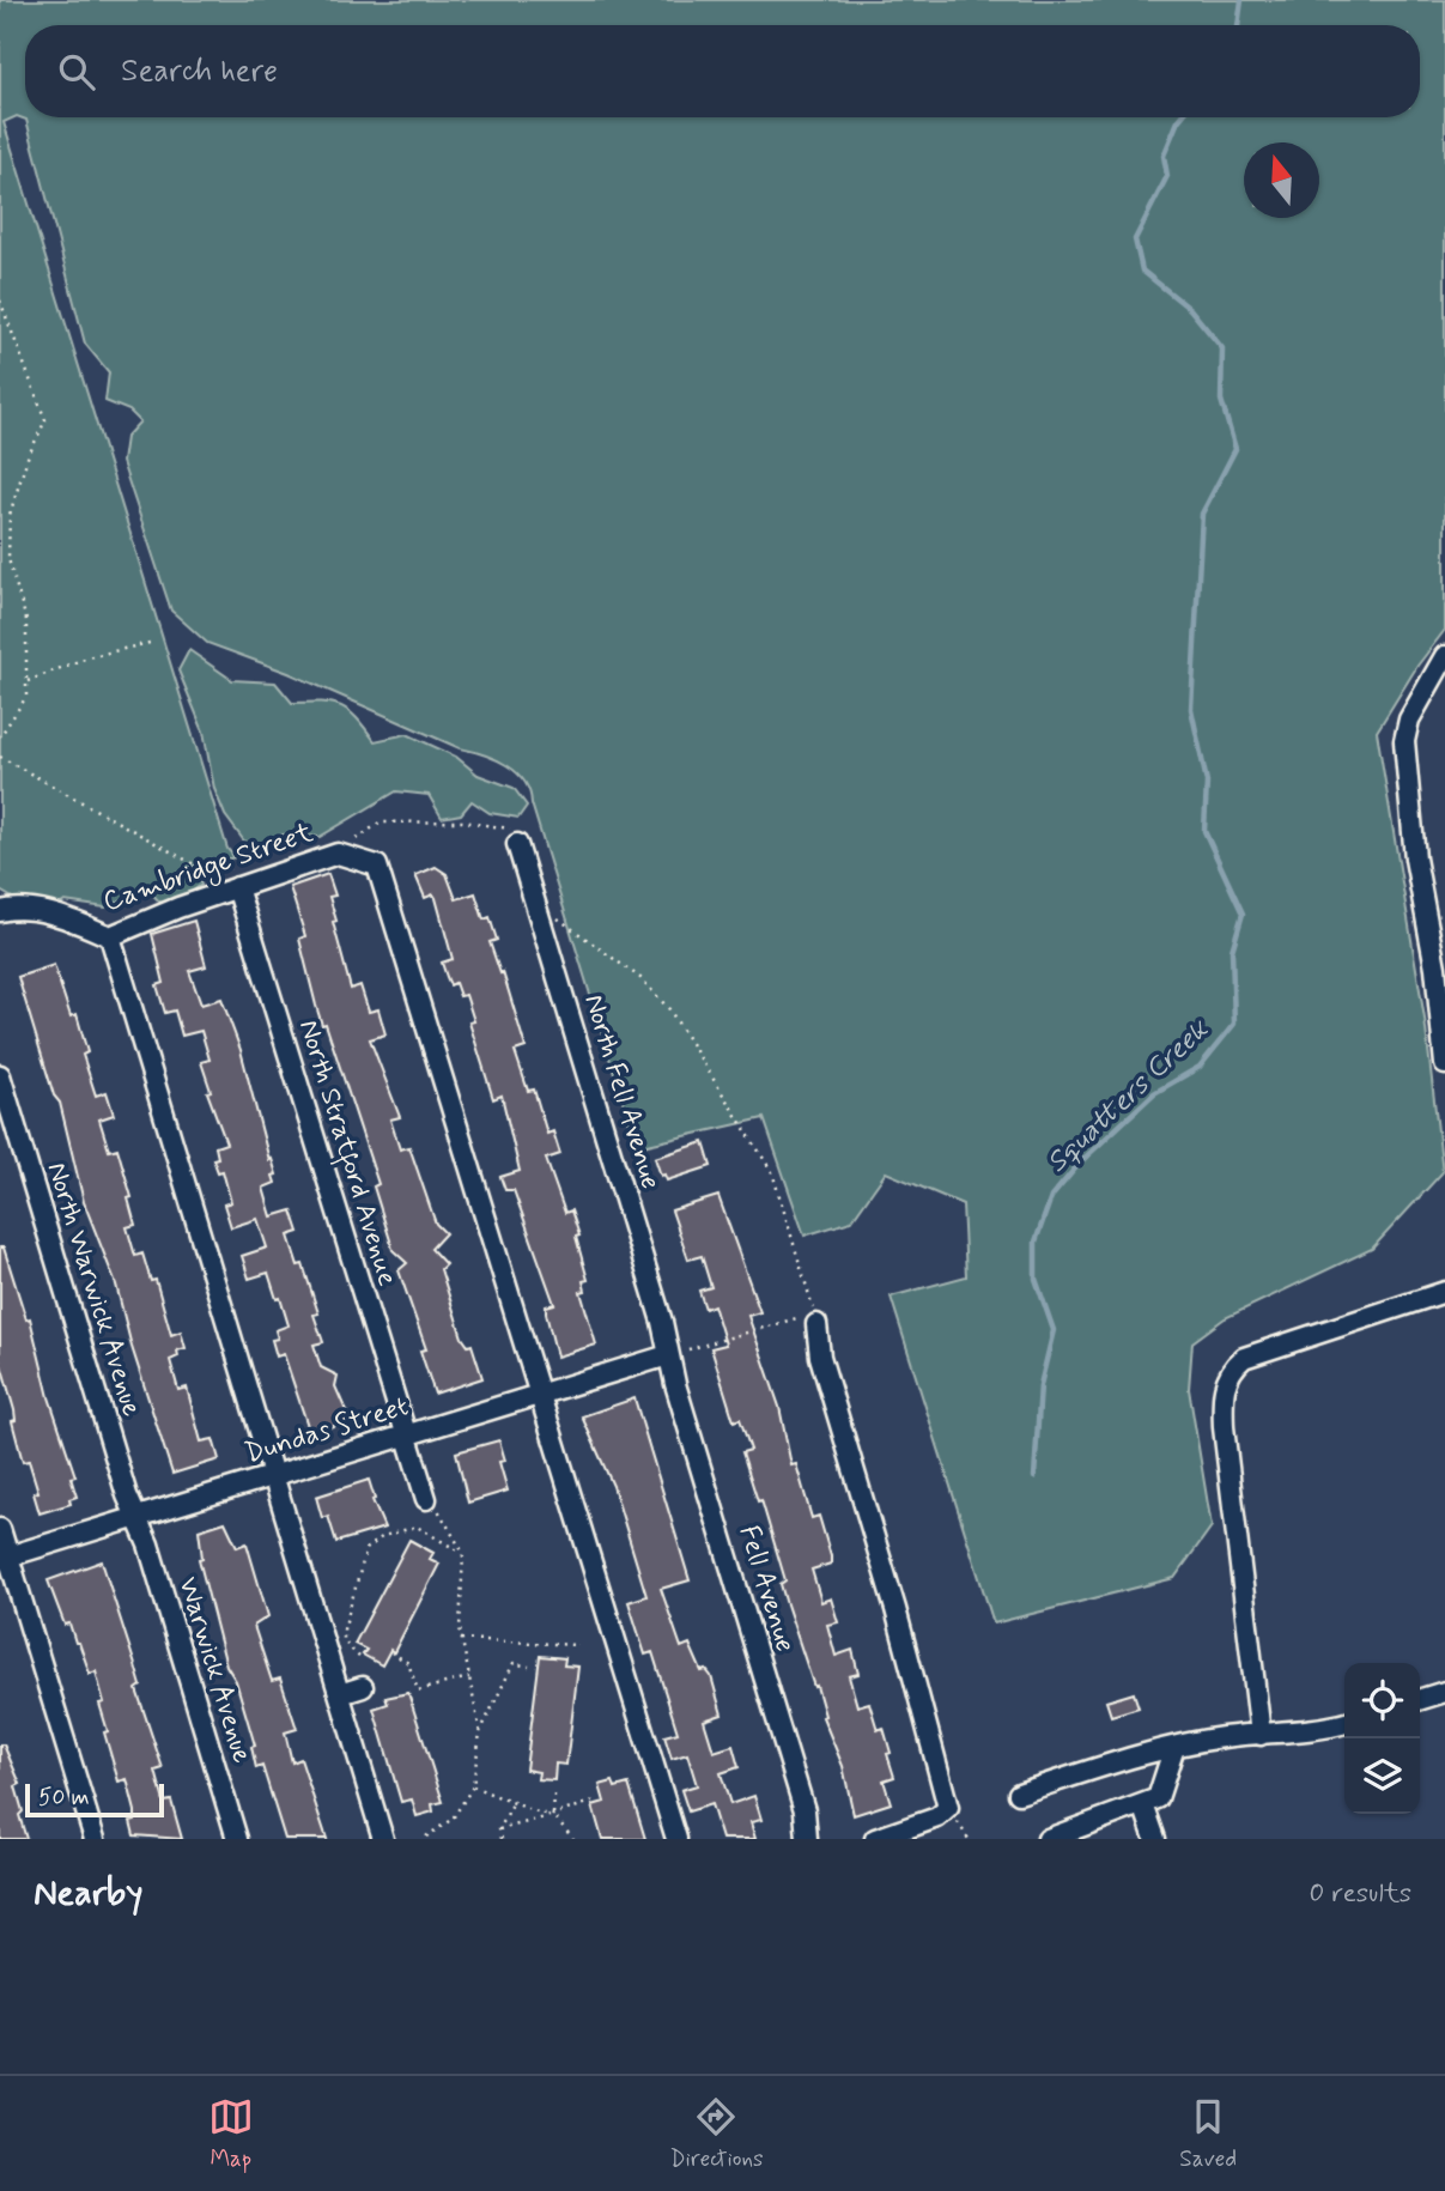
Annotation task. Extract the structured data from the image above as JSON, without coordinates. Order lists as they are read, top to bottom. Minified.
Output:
{"streets":{"street":["Cambridge Street","North Fell Avenue","North Stratford Avenue","North Warwick Avenue","Dundas Street","Fell Avenue","Warwick Avenue"]},"crossings":[["Cambridge Street","North Stratford Avenue"],["North Fell Avenue","Dundas Street"],["North Fell Avenue","Fell Avenue"],["North Stratford Avenue","Dundas Street"],["North Warwick Avenue","Dundas Street"],["North Warwick Avenue","Warwick Avenue"],["Dundas Street","Fell Avenue"],["Dundas Street","Warwick Avenue"]],"water":["Squatters Creek"],"scale_bar":"50 m","north":"top","page":{"search":"Search here","scale":"50 m","heading":["Nearby","0 results"],"nav":["Map","Directions","Saved"]}}
